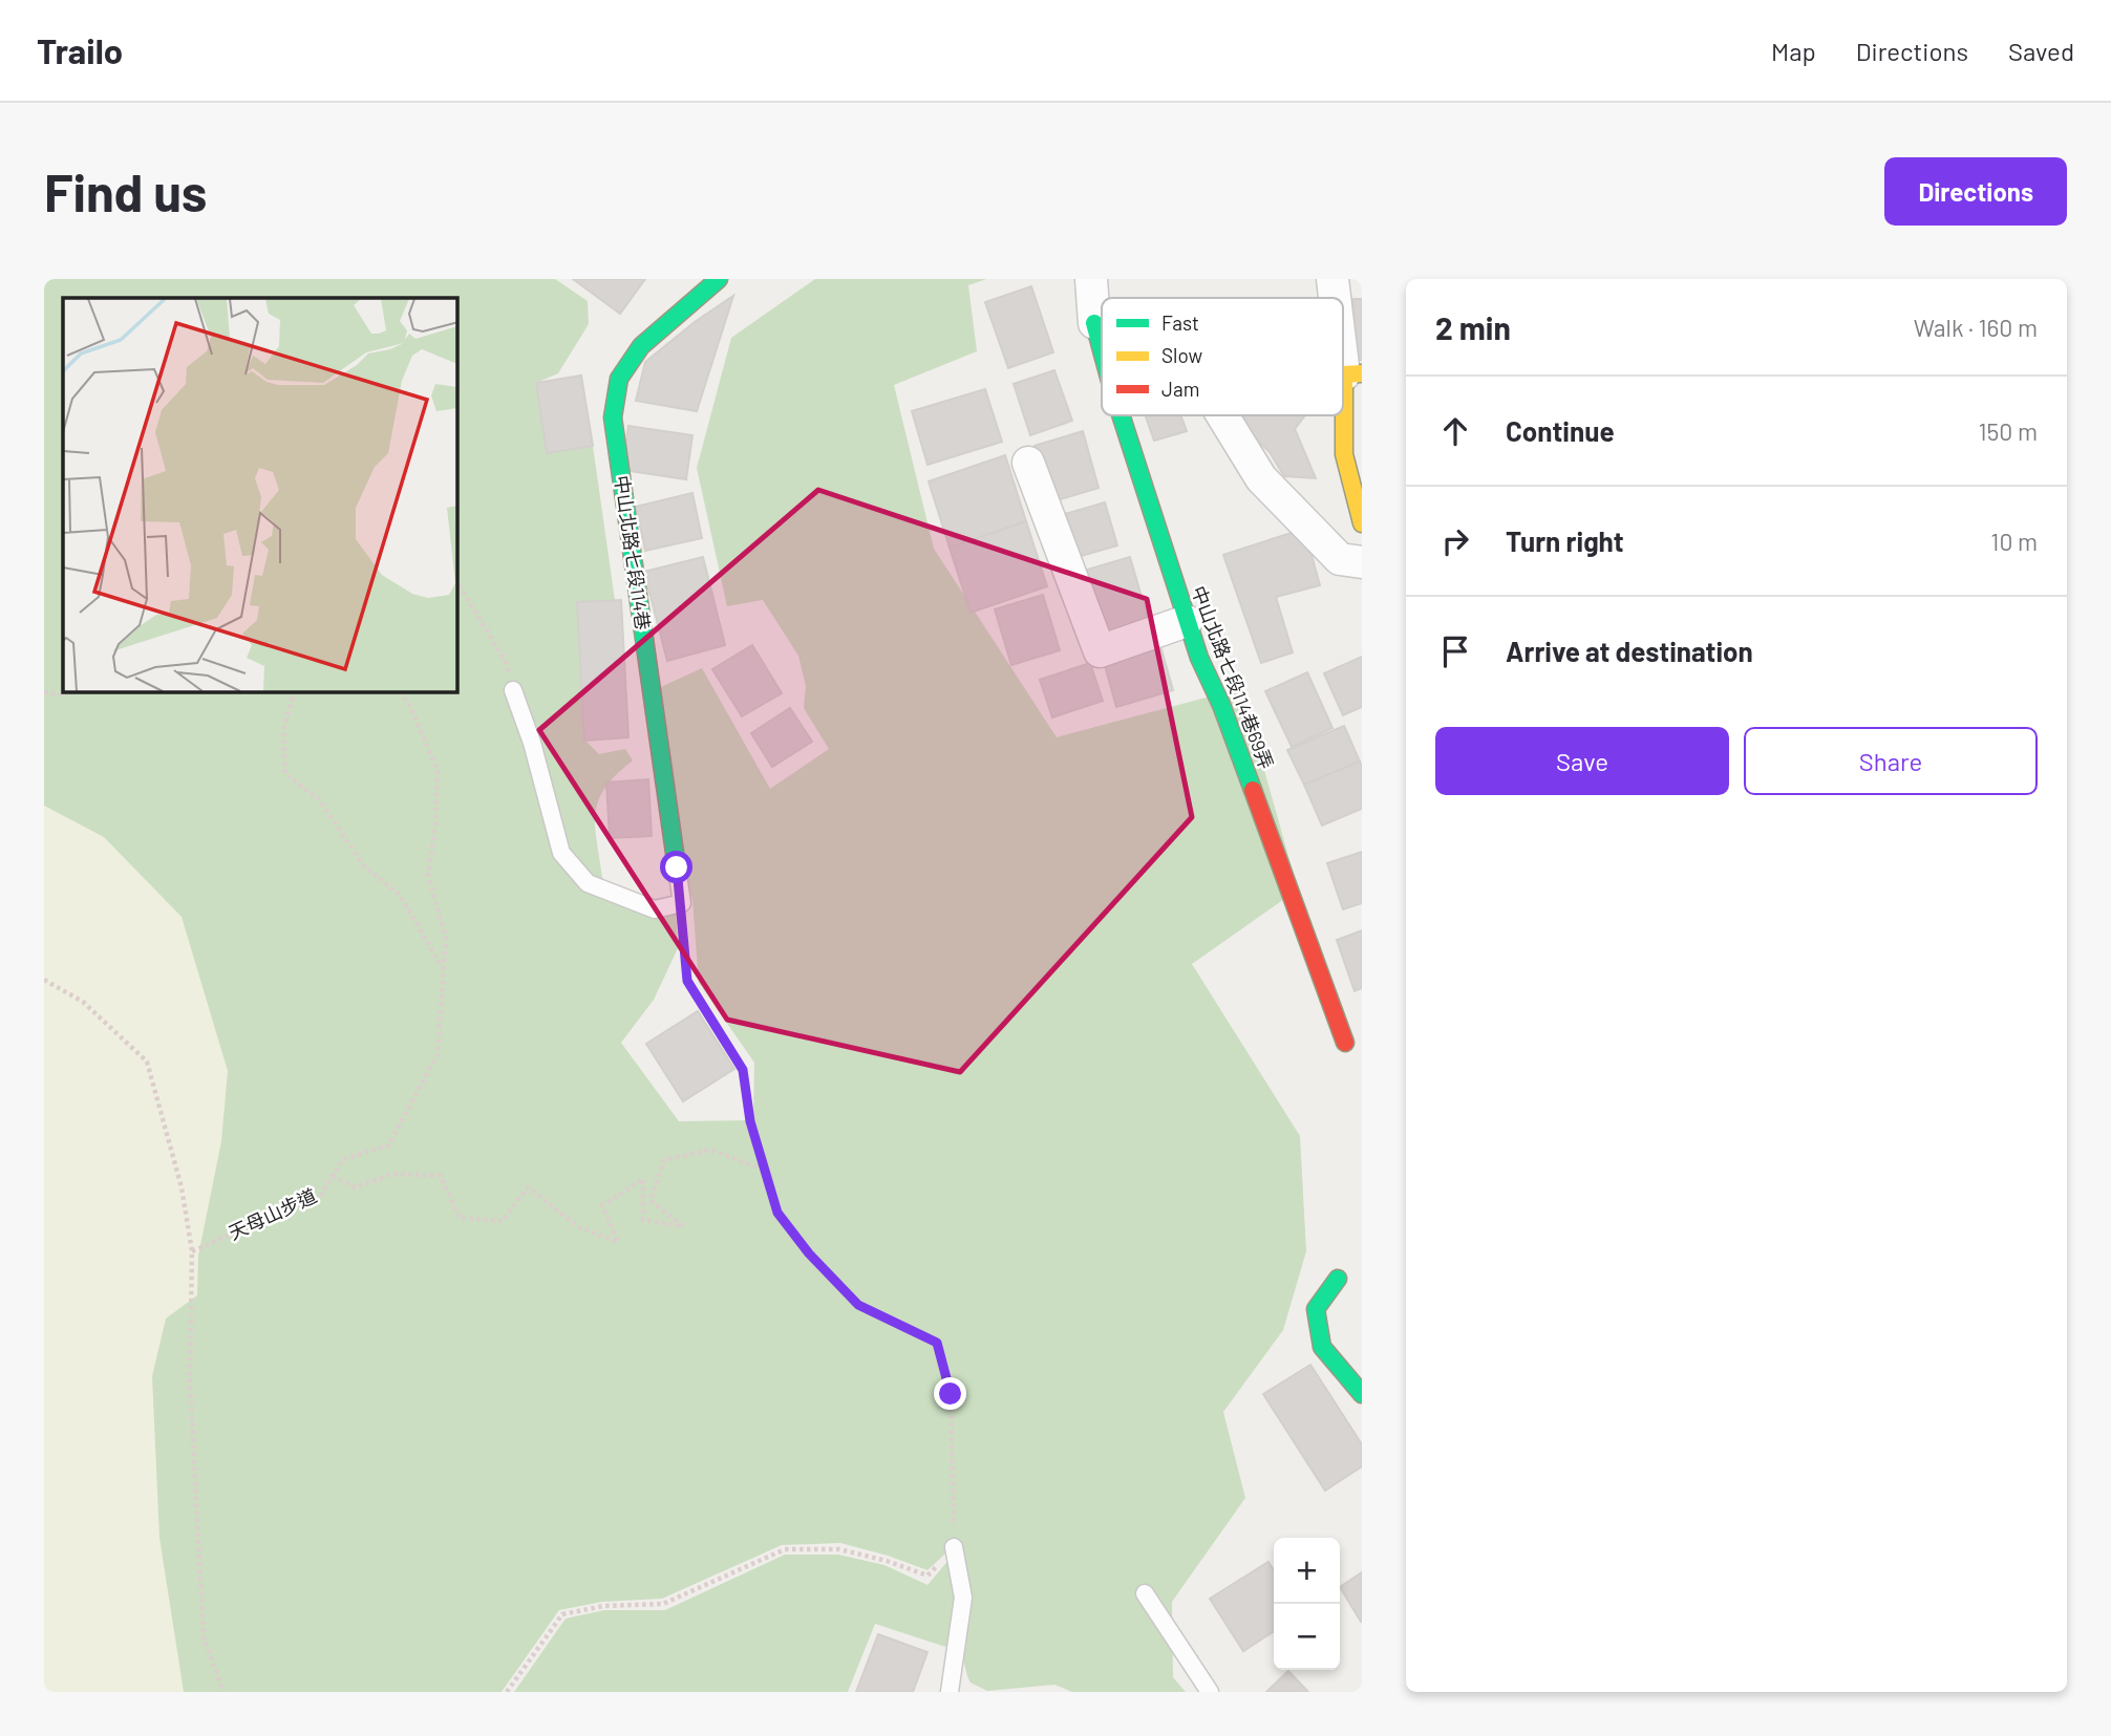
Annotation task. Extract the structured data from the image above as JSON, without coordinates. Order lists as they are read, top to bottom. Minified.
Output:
{"streets":{"street":["中山北路七段114巷","中山北路七段114巷69弄"],"path":["天母山步道"]},"legend":["Fast","Slow","Jam"],"page":{"header":"Trailo","nav":["Map","Directions","Saved"],"buttons":["Directions",["Save","Share"]],"title":"Find us","heading":["2 min","Walk · 160 m"],"list":[["Continue","150 m"],["Turn right","10 m"],"Arrive at destination"],"map_buttons":["+","−"]}}
